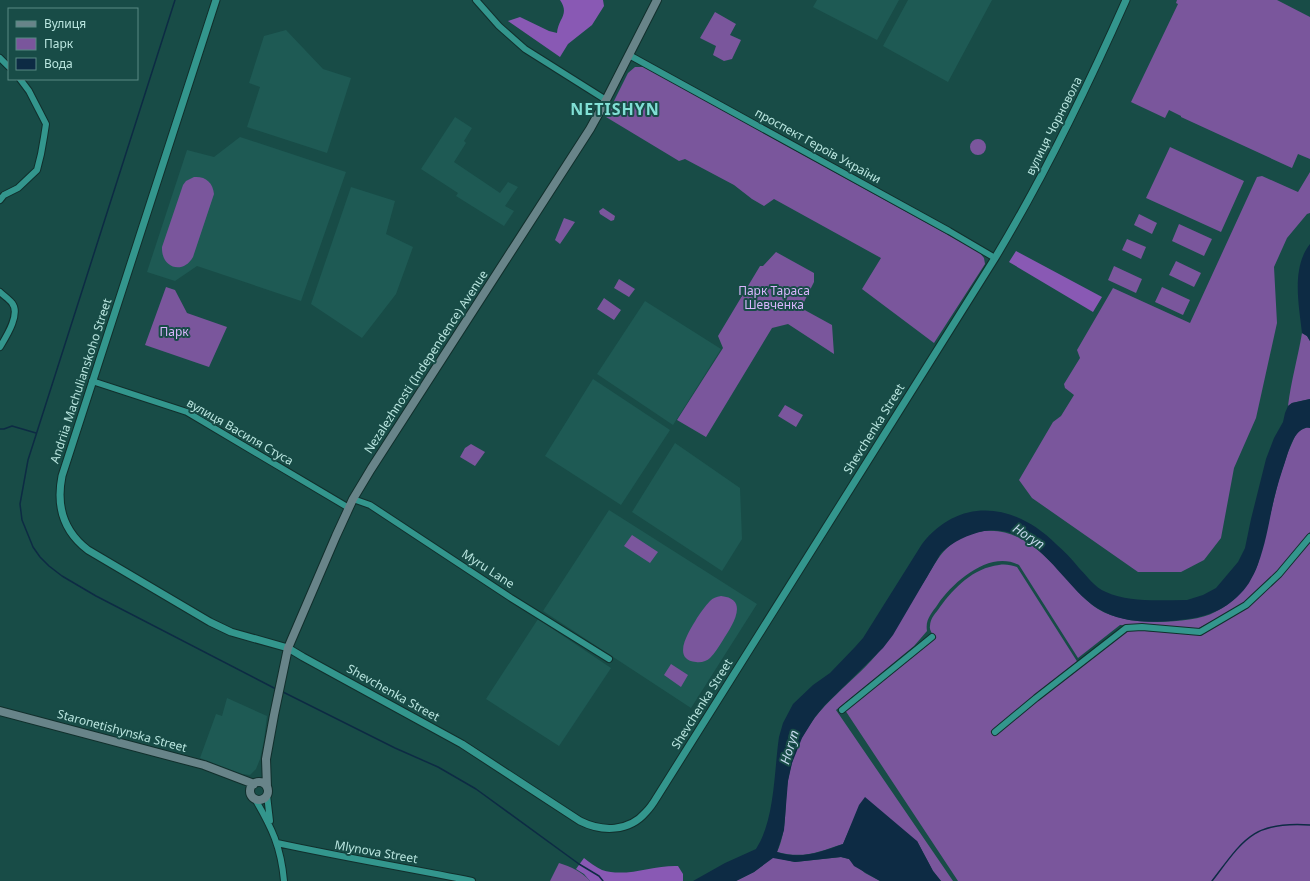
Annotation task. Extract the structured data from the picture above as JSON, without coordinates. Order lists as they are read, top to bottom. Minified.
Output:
{"streets":{"main road":["Nezalezhnosti (Independence) Avenue","Staronetishynska Street"],"street":["вулиця Чорновола","проспект Героїв України","Andriia Machulianskoho Street","Shevchenka Street","вулиця Василя Стуса","Myru Lane","Mlynova Street"]},"crossings":[["вулиця Чорновола","проспект Героїв України"],["вулиця Чорновола","Shevchenka Street"],["проспект Героїв України","Nezalezhnosti (Independence) Avenue"],["проспект Героїв України","Shevchenka Street"],["Nezalezhnosti (Independence) Avenue","Andriia Machulianskoho Street"],["Nezalezhnosti (Independence) Avenue","Shevchenka Street"],["Nezalezhnosti (Independence) Avenue","вулиця Василя Стуса"],["Nezalezhnosti (Independence) Avenue","Myru Lane"],["Andriia Machulianskoho Street","Shevchenka Street"],["Andriia Machulianskoho Street","вулиця Василя Стуса"]],"districts":["NETISHYN"],"water":["Horyn"],"parks":["Парк Тараса Шевченка","Парк"],"legend":["Вулиця","Парк","Вода"]}
